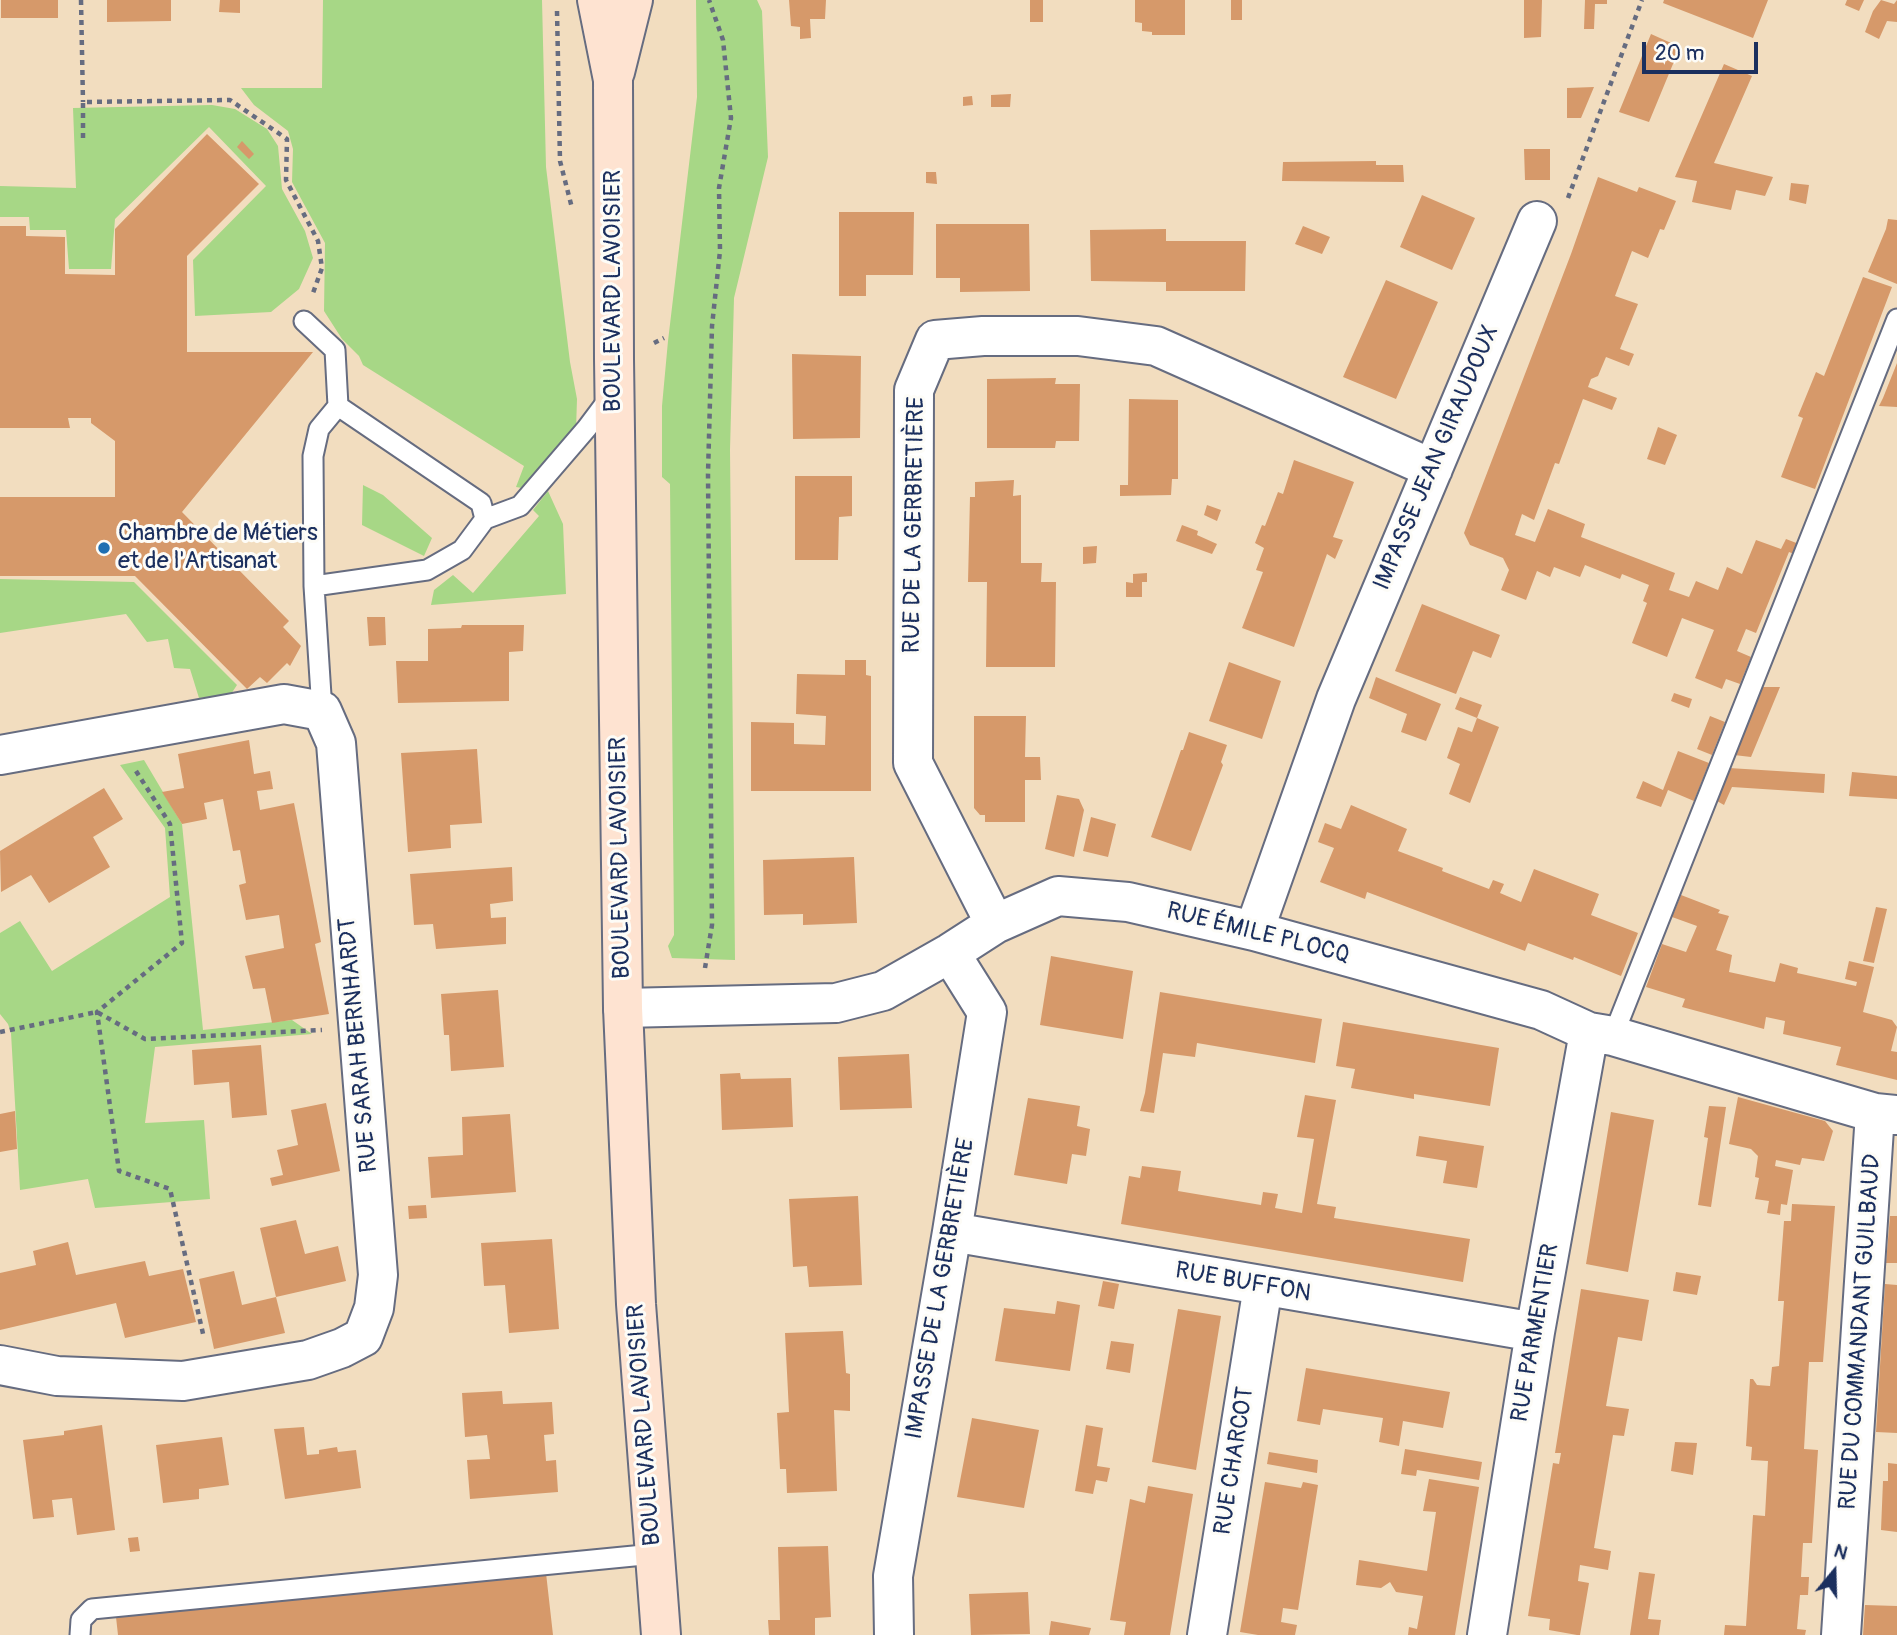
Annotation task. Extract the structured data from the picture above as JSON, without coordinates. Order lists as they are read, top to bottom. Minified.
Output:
{"streets":{"main road":["BOULEVARD LAVOISIER"],"street":["IMPASSE JEAN GIRAUDOUX","RUE DE LA GERBRETIÈRE","RUE ÉMILE PLOCQ","RUE SARAH BERNHARDT","RUE BUFFON","IMPASSE DE LA GERBRETIÈRE","RUE DU COMMANDANT GUILBAUD","RUE PARMENTIER","RUE CHARCOT"]},"crossings":[["BOULEVARD LAVOISIER","RUE ÉMILE PLOCQ"],["IMPASSE JEAN GIRAUDOUX","RUE DE LA GERBRETIÈRE"],["IMPASSE JEAN GIRAUDOUX","RUE ÉMILE PLOCQ"],["RUE DE LA GERBRETIÈRE","RUE ÉMILE PLOCQ"],["RUE ÉMILE PLOCQ","IMPASSE DE LA GERBRETIÈRE"],["RUE ÉMILE PLOCQ","RUE DU COMMANDANT GUILBAUD"],["RUE ÉMILE PLOCQ","RUE PARMENTIER"],["RUE BUFFON","IMPASSE DE LA GERBRETIÈRE"],["RUE BUFFON","RUE PARMENTIER"],["RUE BUFFON","RUE CHARCOT"]],"places":["Chambre de Métiers et de l'Artisanat"],"scale_bar":"20 m","north":"top"}
